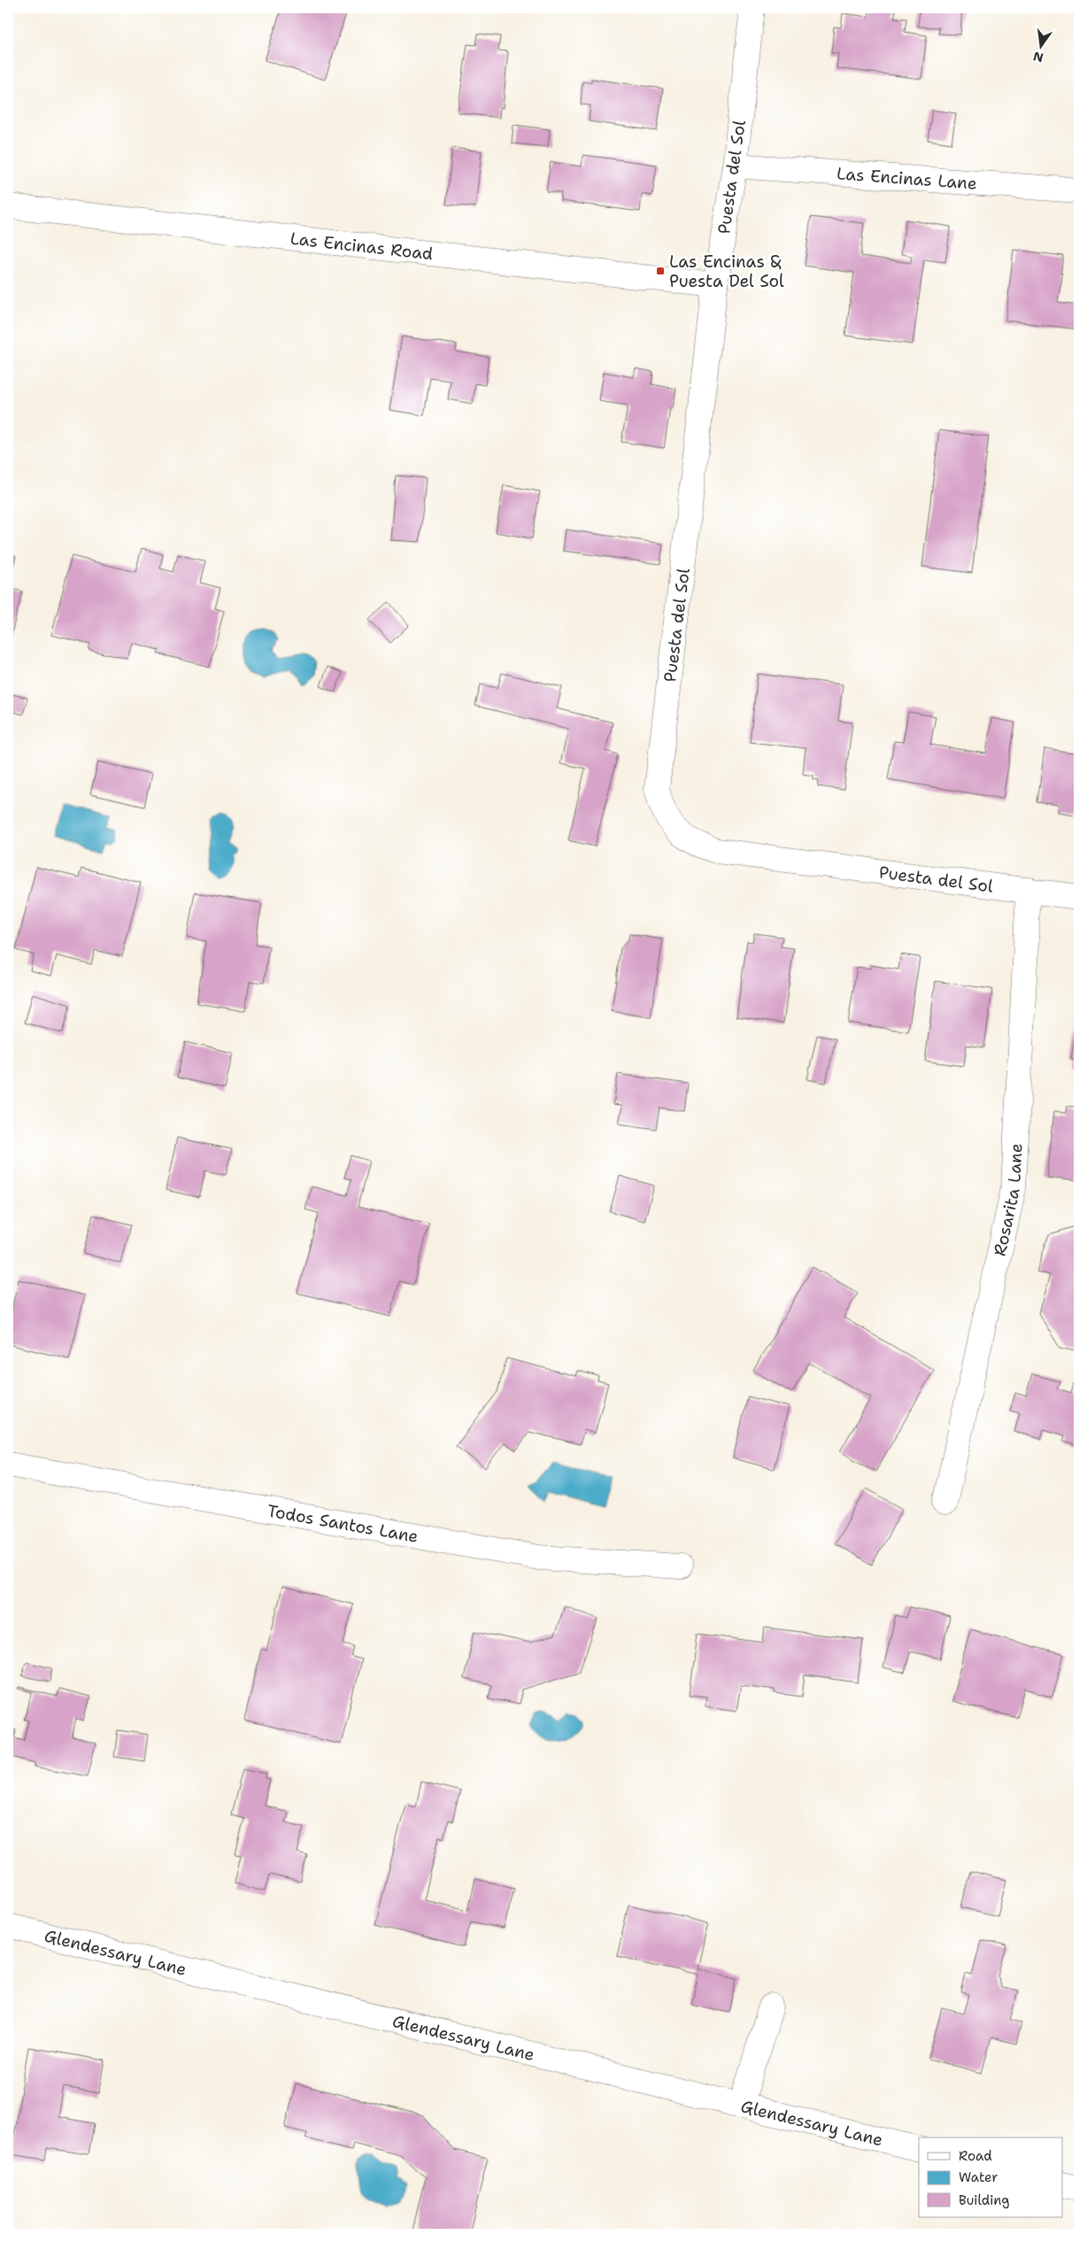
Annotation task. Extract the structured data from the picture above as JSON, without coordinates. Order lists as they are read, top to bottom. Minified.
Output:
{"streets":{"street":["Puesta del Sol","Las Encinas Lane","Las Encinas Road","Rosarita Lane","Todos Santos Lane","Glendessary Lane"]},"crossings":[["Puesta del Sol","Las Encinas Lane"],["Puesta del Sol","Las Encinas Road"],["Puesta del Sol","Rosarita Lane"]],"places":{"transit":["Las Encinas & Puesta Del Sol"]},"legend":["Road","Water","Building"],"north":"bottom"}
